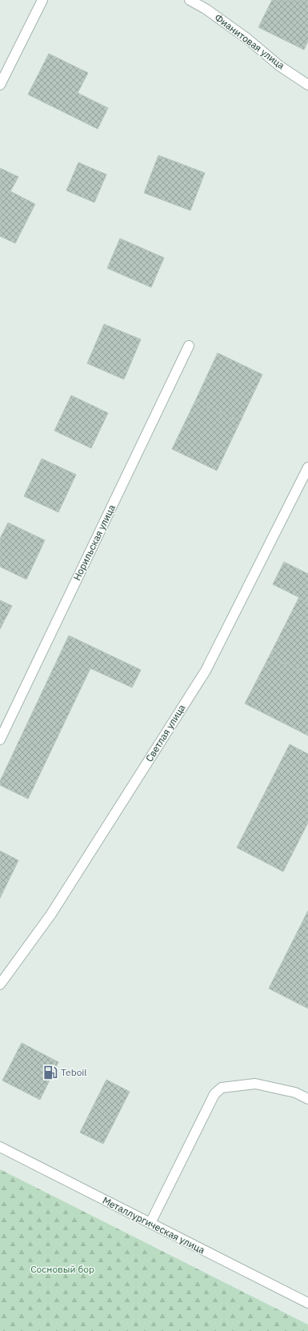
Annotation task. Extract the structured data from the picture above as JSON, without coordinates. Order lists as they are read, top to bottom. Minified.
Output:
{"streets":{"street":["Фианитовая улица","Норильская улица","Светлая улица","Металлургическая улица"]},"parks":["Сосновый бор"],"places":{"fuel station":["Teboil"]}}
